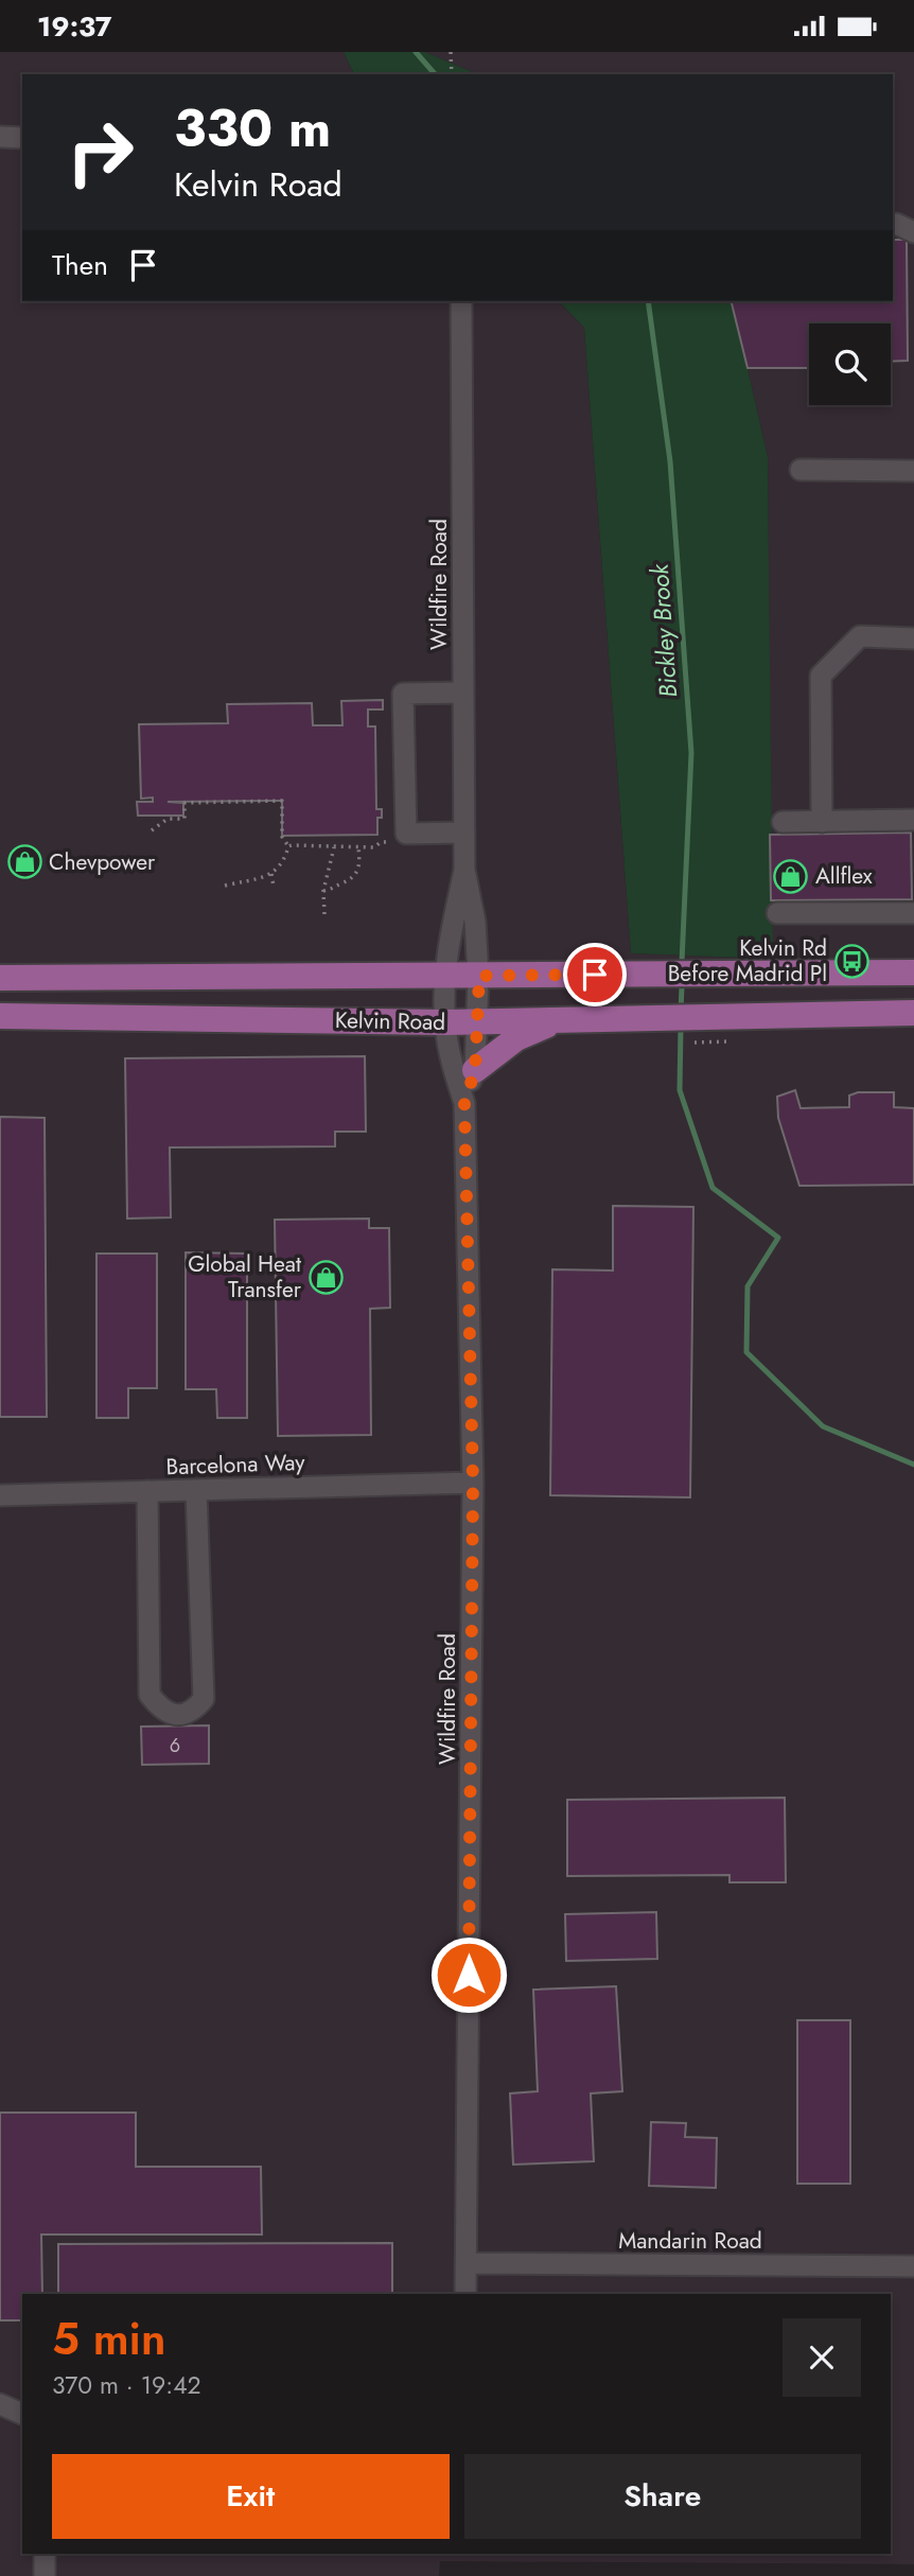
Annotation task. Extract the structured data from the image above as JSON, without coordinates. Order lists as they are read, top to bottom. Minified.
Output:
{"streets":{"main road":["Kelvin Road"],"street":["Wildfire Road","Barcelona Way","Mandarin Road"]},"crossings":[["Wildfire Road","Kelvin Road"],["Wildfire Road","Barcelona Way"],["Wildfire Road","Mandarin Road"]],"water":["Bickley Brook"],"places":{"shop":["Chevpower","Allflex","Global Heat Transfer"],"bus stop":["Kelvin Rd Before Madrid Pl"]},"house_numbers":["6"],"page":{"status":"19:37","turn":["330 m","Kelvin Road"],"then":"Then","heading":["5 min","370 m · 19:42"],"buttons":["Exit","Share"]}}
